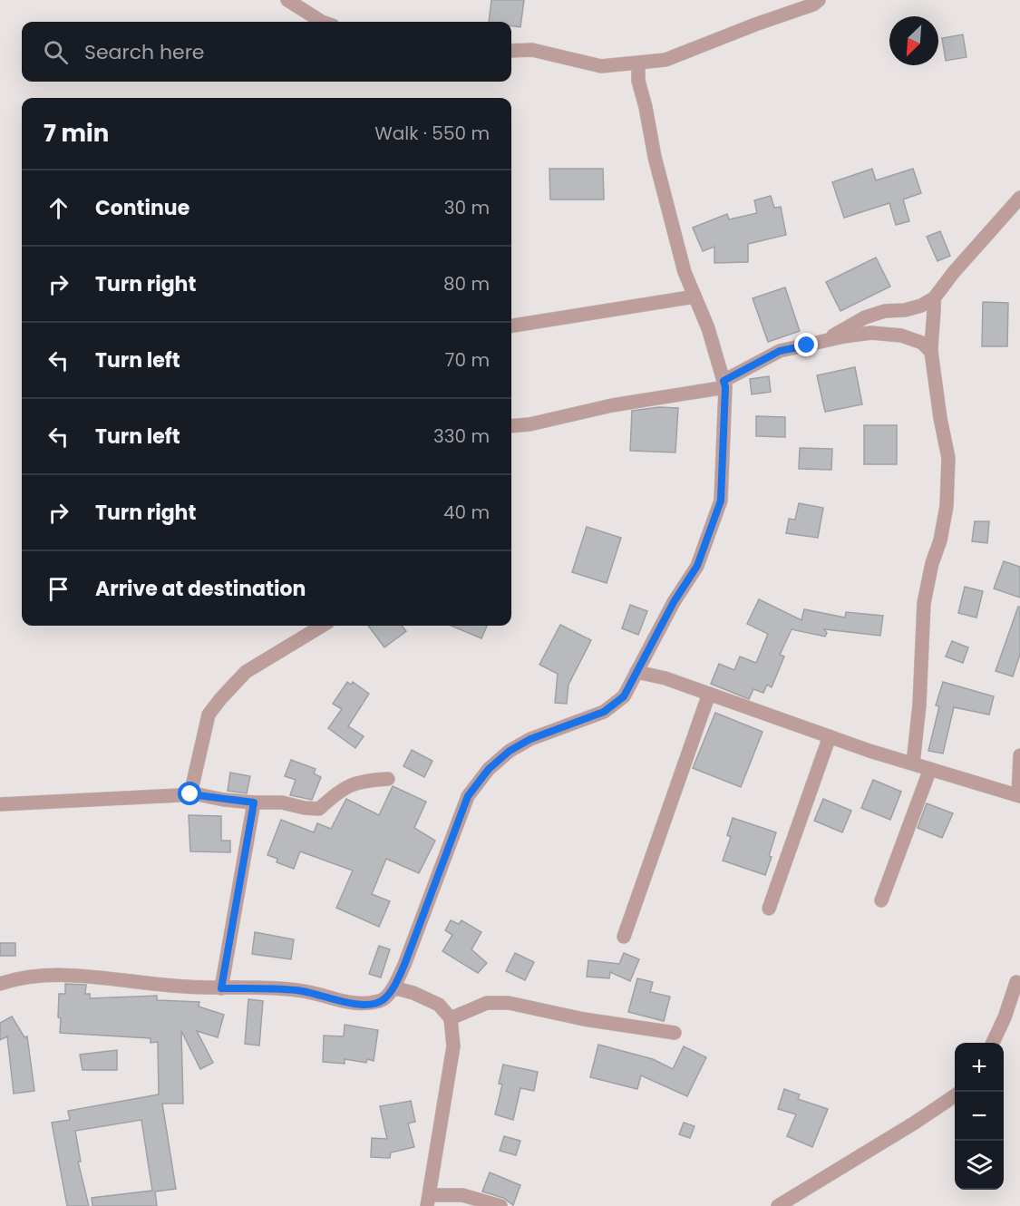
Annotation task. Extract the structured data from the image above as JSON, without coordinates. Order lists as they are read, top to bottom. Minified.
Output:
{"north":"bottom left","page":{"search":"Search here","heading":["7 min","Walk · 550 m"],"list":[["Continue","30 m"],["Turn right","80 m"],["Turn left","70 m"],["Turn left","330 m"],["Turn right","40 m"],"Arrive at destination"],"map_buttons":["+","−"]}}
